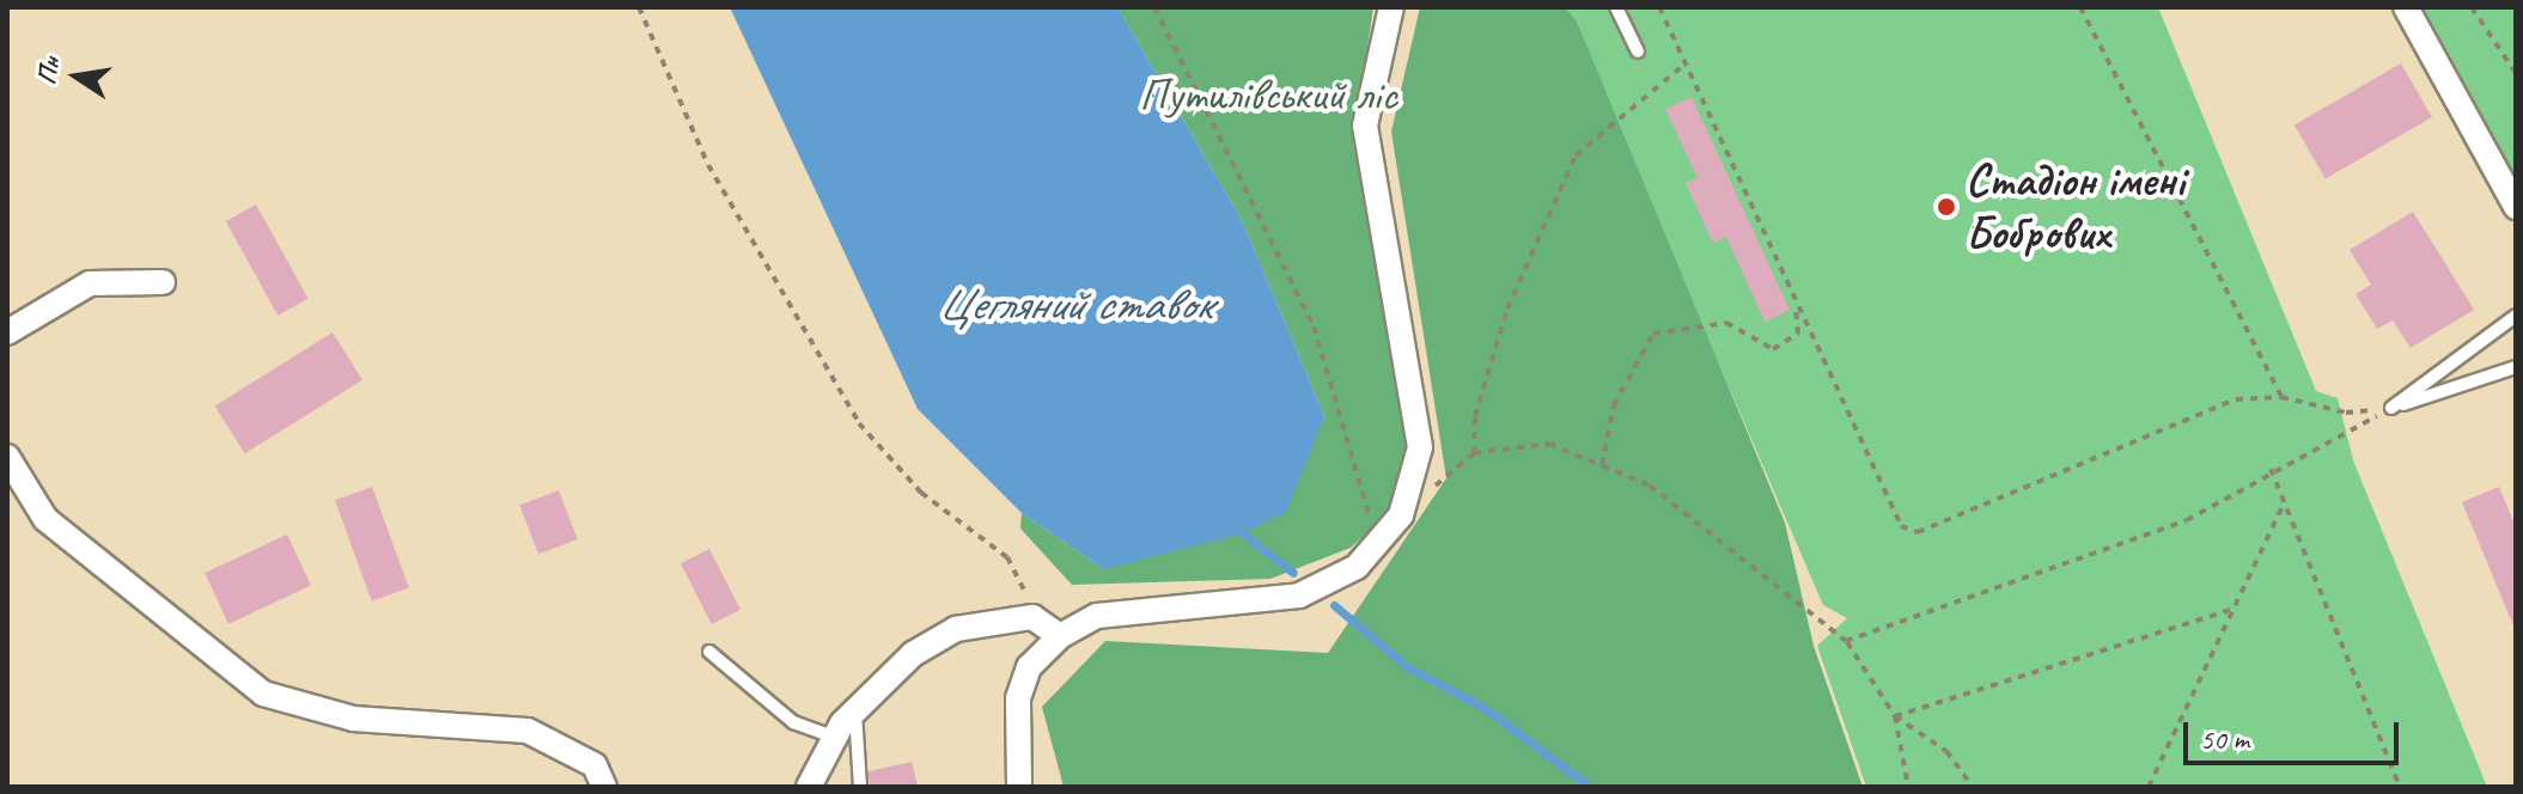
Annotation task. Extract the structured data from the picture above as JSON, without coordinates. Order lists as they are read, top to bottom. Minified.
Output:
{"water":["Цегляний ставок"],"parks":["Путилівський ліс"],"places":["Стадіон імені Бобрових"],"scale_bar":"50 m","north":"left"}
